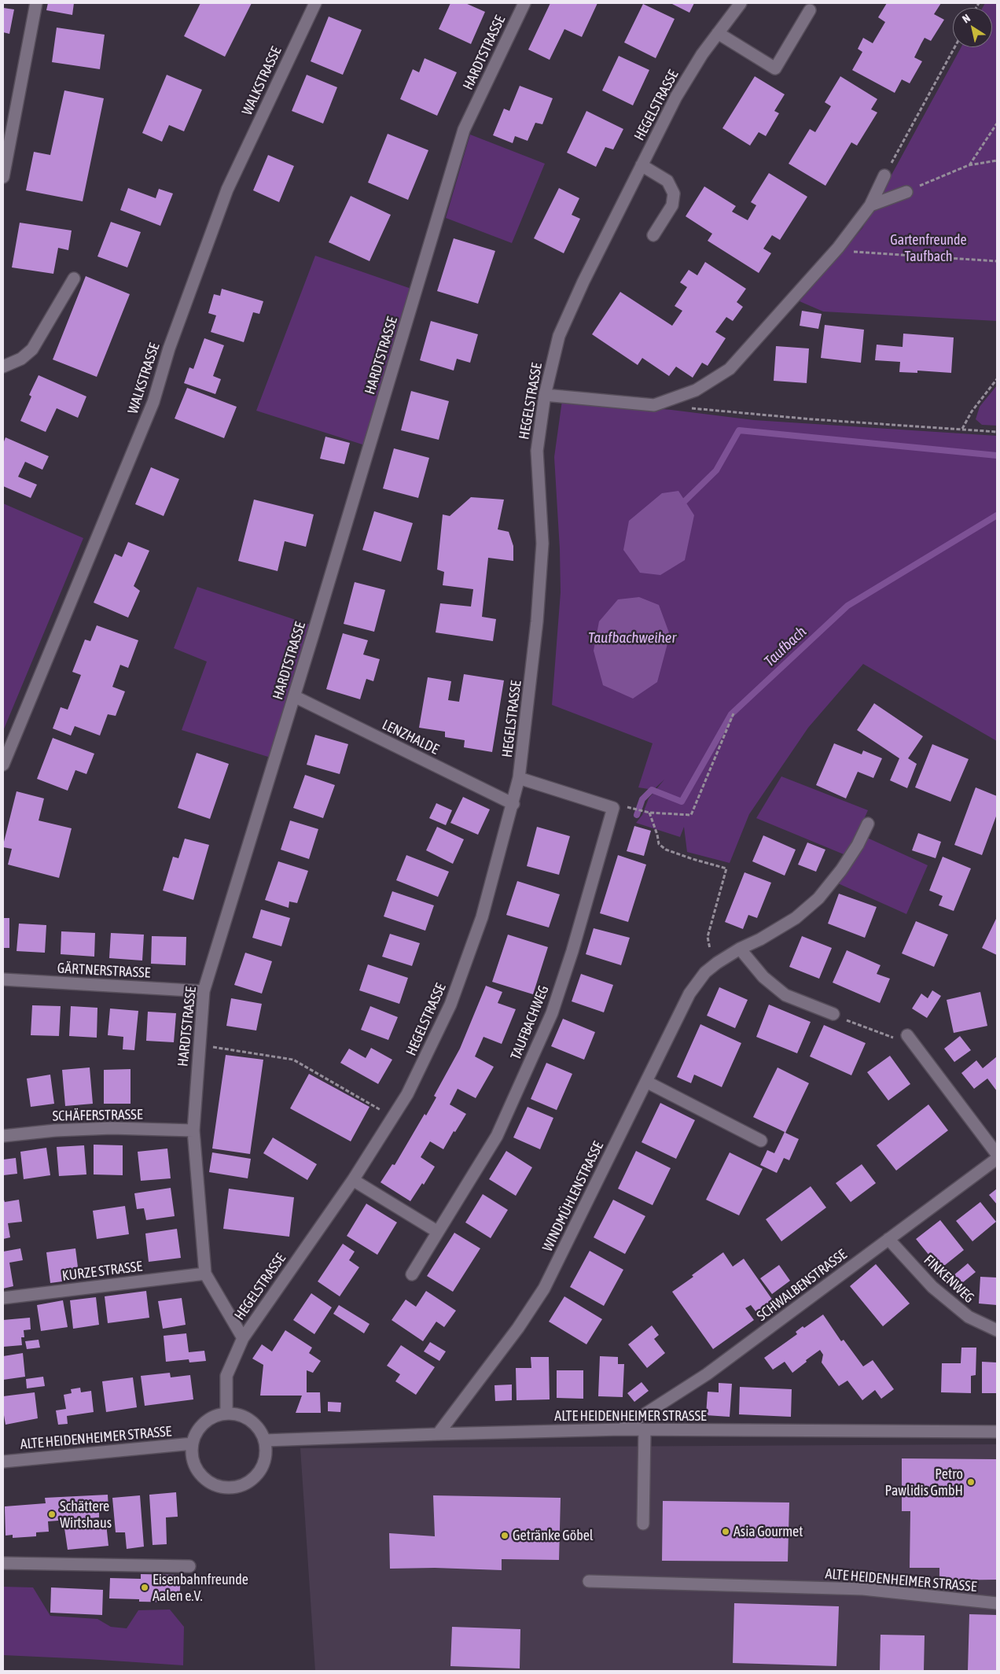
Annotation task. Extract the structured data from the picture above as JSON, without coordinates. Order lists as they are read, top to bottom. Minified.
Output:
{"streets":{"street":["HARDTSTRASSE","WALKSTRASSE","HEGELSTRASSE","LENZHALDE","GÄRTNERSTRASSE","TAUFBACHWEG","SCHÄFERSTRASSE","WINDMÜHLENSTRASSE","KURZE STRASSE","FINKENWEG","SCHWALBENSTRASSE","ALTE HEIDENHEIMER STRASSE"]},"crossings":[["HARDTSTRASSE","HEGELSTRASSE"],["HARDTSTRASSE","LENZHALDE"],["HARDTSTRASSE","GÄRTNERSTRASSE"],["HARDTSTRASSE","SCHÄFERSTRASSE"],["HARDTSTRASSE","KURZE STRASSE"],["HEGELSTRASSE","LENZHALDE"],["HEGELSTRASSE","TAUFBACHWEG"],["HEGELSTRASSE","ALTE HEIDENHEIMER STRASSE"],["WINDMÜHLENSTRASSE","ALTE HEIDENHEIMER STRASSE"],["FINKENWEG","SCHWALBENSTRASSE"],["SCHWALBENSTRASSE","ALTE HEIDENHEIMER STRASSE"]],"water":["Taufbachweiher","Taufbach"],"parks":["Gartenfreunde Taufbach"],"places":["Petro Pawlidis GmbH","Schättere Wirtshaus","Asia Gourmet","Getränke Göbel","Eisenbahnfreunde Aalen e.V."],"north":"top left"}
